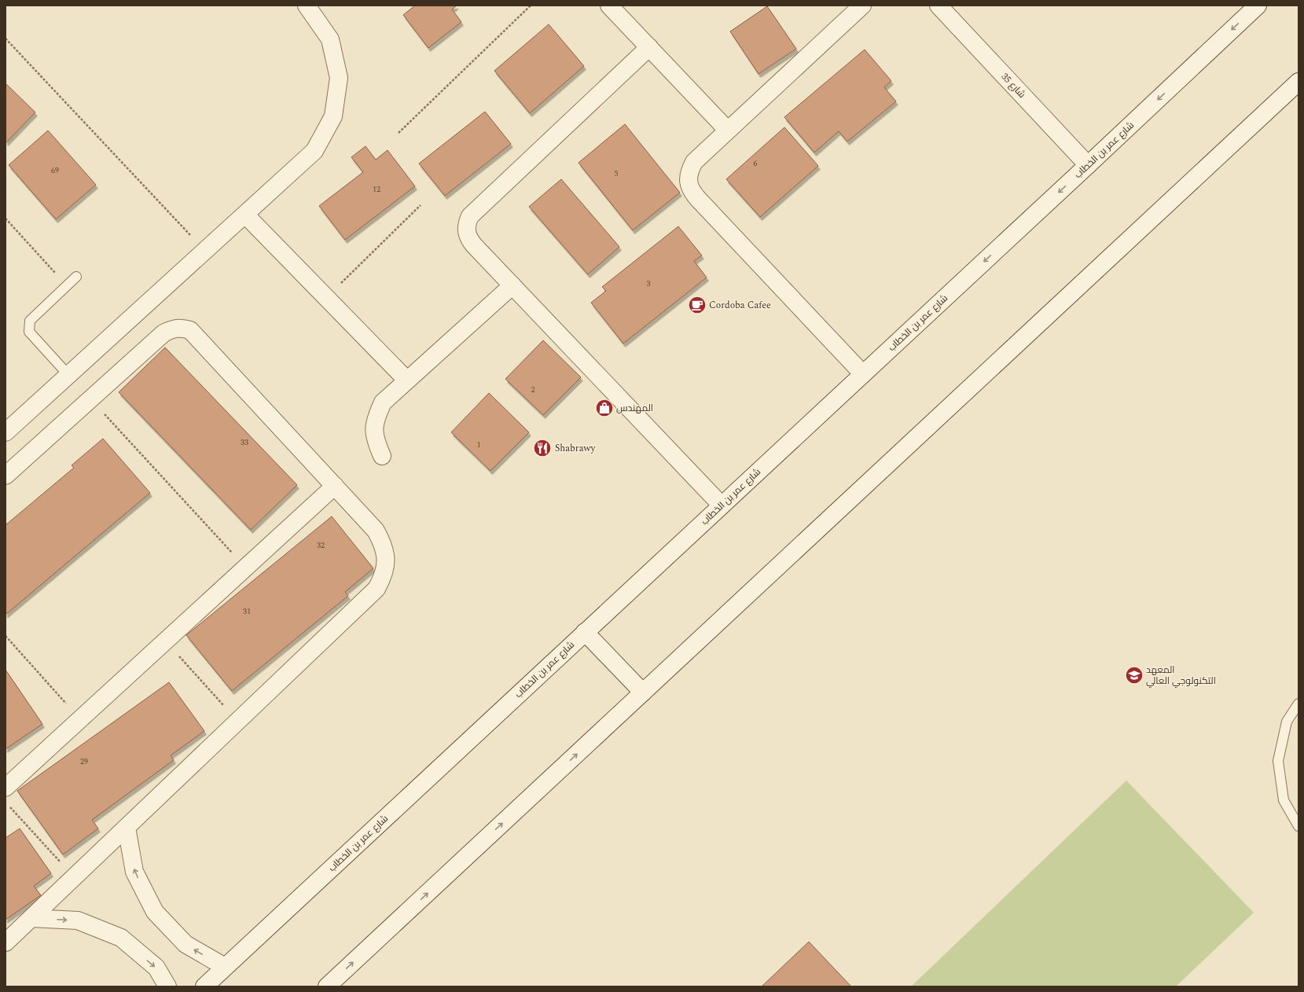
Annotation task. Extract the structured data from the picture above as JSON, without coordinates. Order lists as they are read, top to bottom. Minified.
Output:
{"streets":{"street":["شارع 35","شارع عمر بن الخطاب"]},"crossings":[["شارع 35","شارع عمر بن الخطاب"]],"places":{"cafe":["Cordoba Cafee"],"shop":["المهندس"],"restaurant":["Shabrawy"],"school or university":["المعهد التكنولوجي العالي"]},"house_numbers":["6","69","5","12","3","2","33","1","32","31","29"]}
